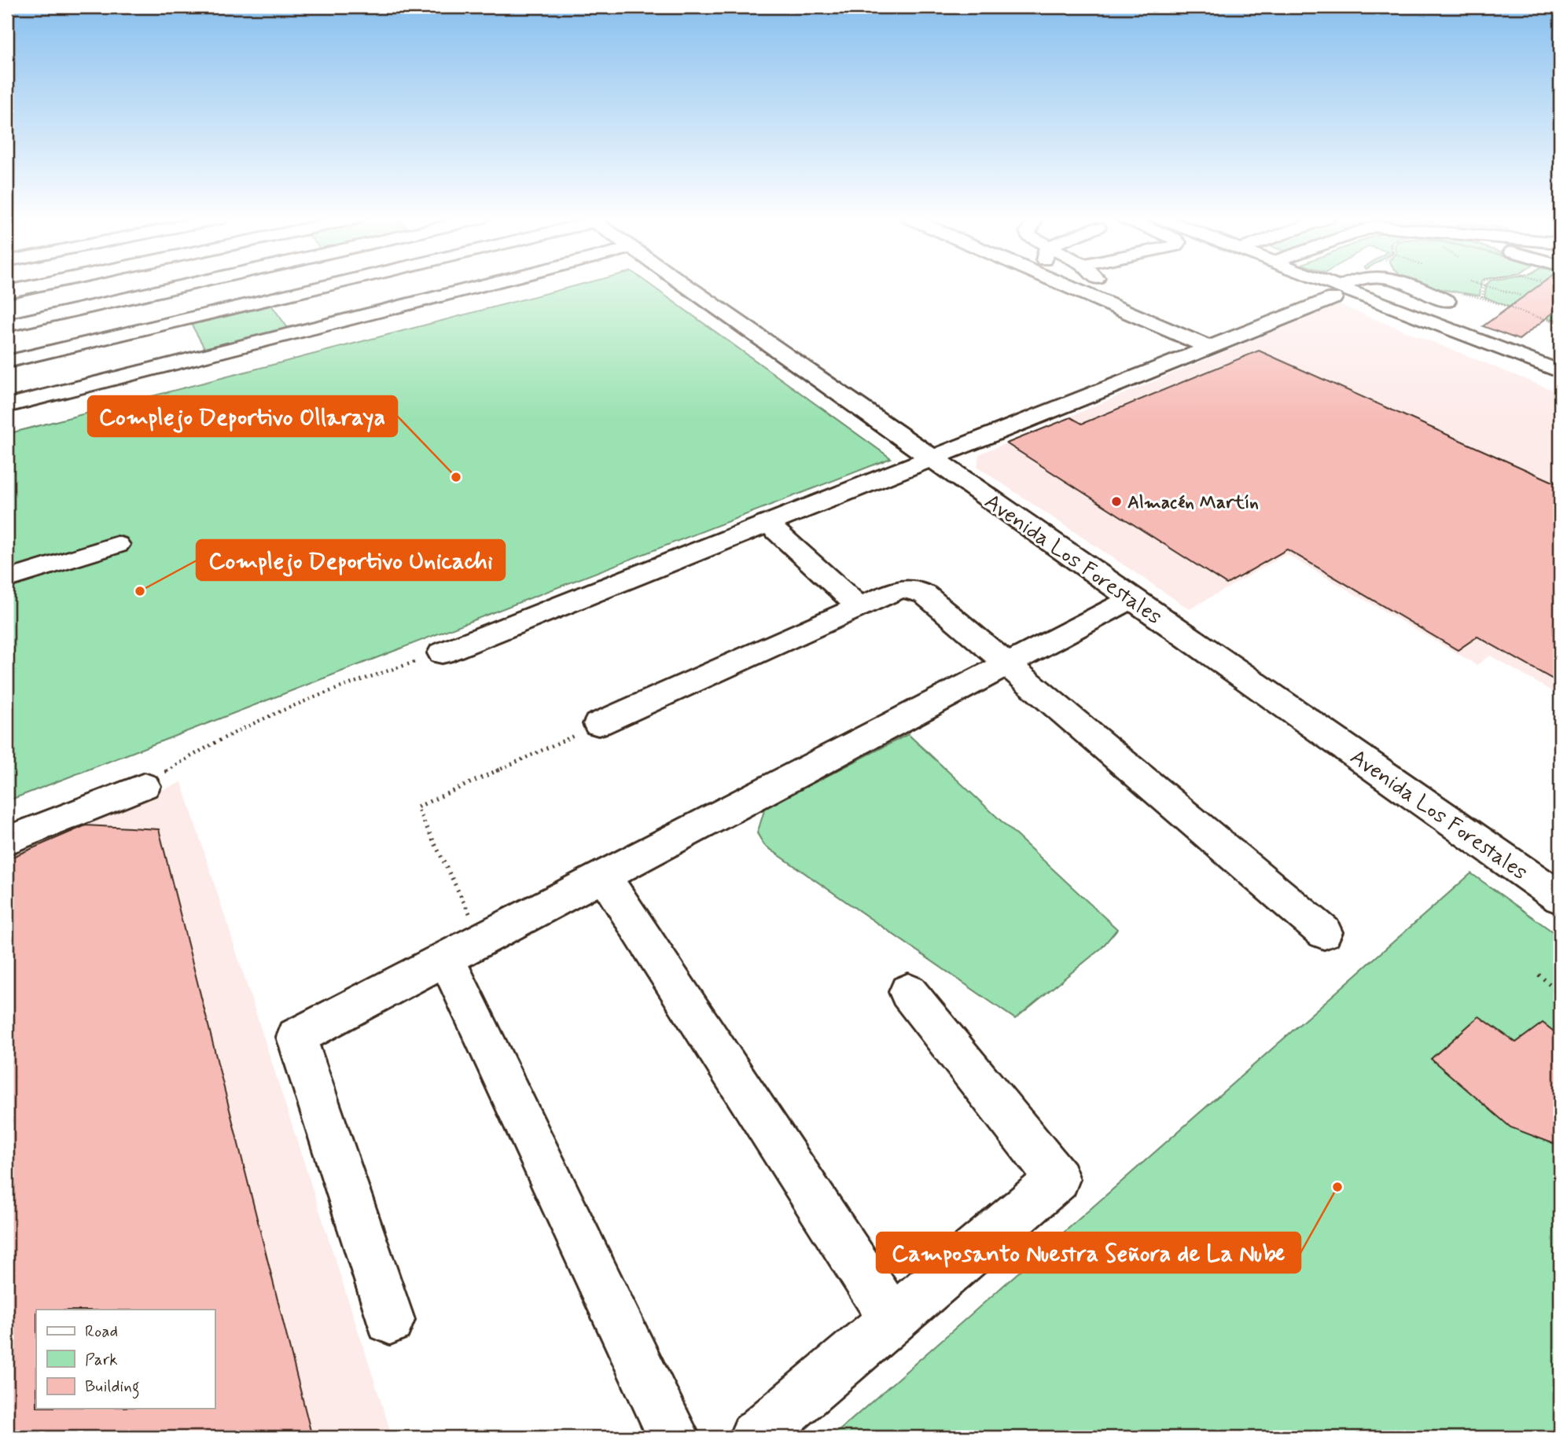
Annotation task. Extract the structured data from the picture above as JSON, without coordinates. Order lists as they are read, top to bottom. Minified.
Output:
{"streets":{"street":["Avenida Los Forestales"]},"places":["Complejo Deportivo Ollaraya","Almacén Martín","Complejo Deportivo Unicachi","Camposanto Nuestra Señora de La Nube"],"legend":["Road","Park","Building"]}
